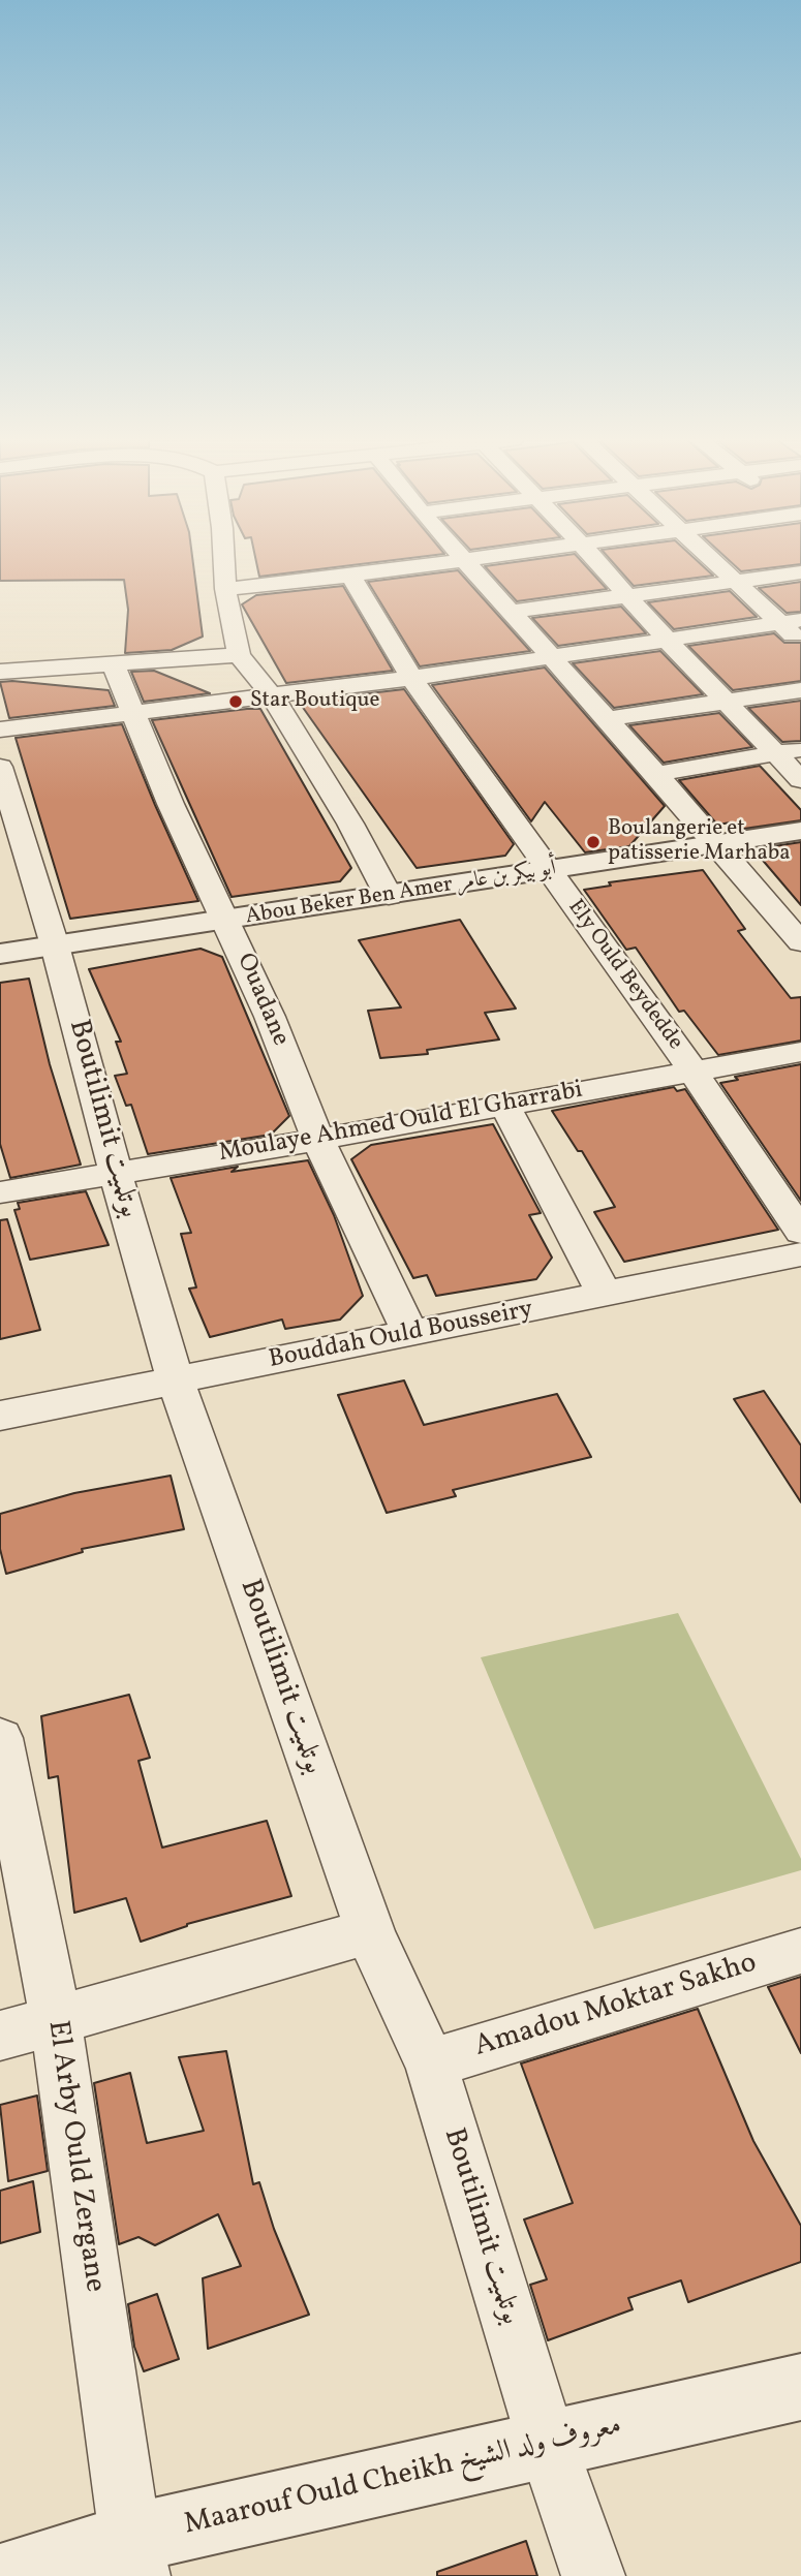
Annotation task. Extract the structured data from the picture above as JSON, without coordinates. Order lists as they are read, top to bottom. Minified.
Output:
{"streets":{"street":["Abou Beker Ben Amer أبو بيكر بن عامر","Ely Ould Beydedde","Ouadane","Boutilimit بوتلميت","Moulaye Ahmed Ould El Gharrabi","Bouddah Ould Bousseiry","Amadou Moktar Sakho","El Arby Ould Zergane","Maarouf Ould Cheikh معروف ولد الشيخ"]},"crossings":[["Abou Beker Ben Amer أبو بيكر بن عامر","Ely Ould Beydedde"],["Abou Beker Ben Amer أبو بيكر بن عامر","Ouadane"],["Abou Beker Ben Amer أبو بيكر بن عامر","Boutilimit بوتلميت"],["Ely Ould Beydedde","Moulaye Ahmed Ould El Gharrabi"],["Ouadane","Moulaye Ahmed Ould El Gharrabi"],["Ouadane","Bouddah Ould Bousseiry"],["Boutilimit بوتلميت","Moulaye Ahmed Ould El Gharrabi"],["Boutilimit بوتلميت","Bouddah Ould Bousseiry"],["Boutilimit بوتلميت","Amadou Moktar Sakho"],["Boutilimit بوتلميت","Maarouf Ould Cheikh معروف ولد الشيخ"],["El Arby Ould Zergane","Maarouf Ould Cheikh معروف ولد الشيخ"]],"places":["Star Boutique","Boulangerie et patisserie Marhaba"]}
